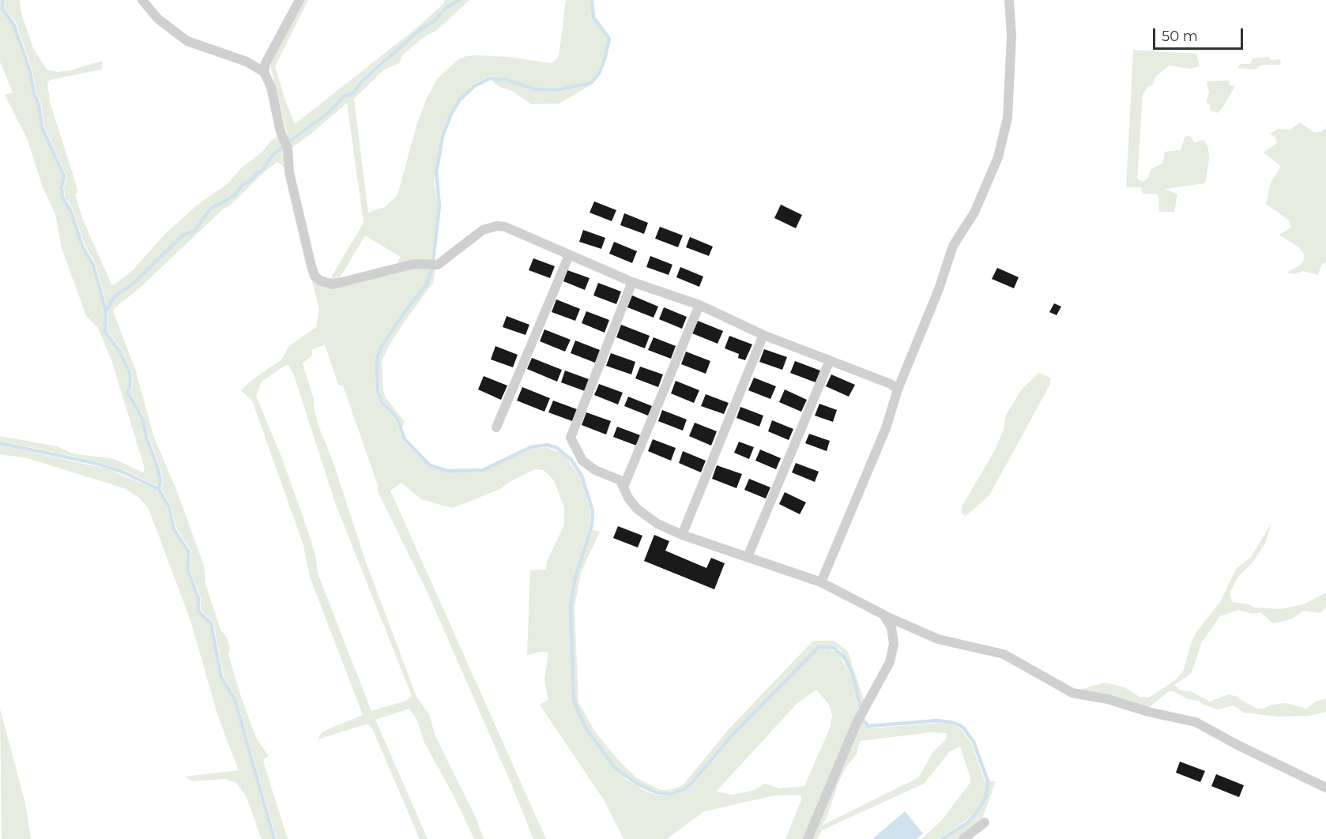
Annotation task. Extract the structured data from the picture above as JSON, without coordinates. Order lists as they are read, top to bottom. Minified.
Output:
{"scale_bar":"50 m"}
